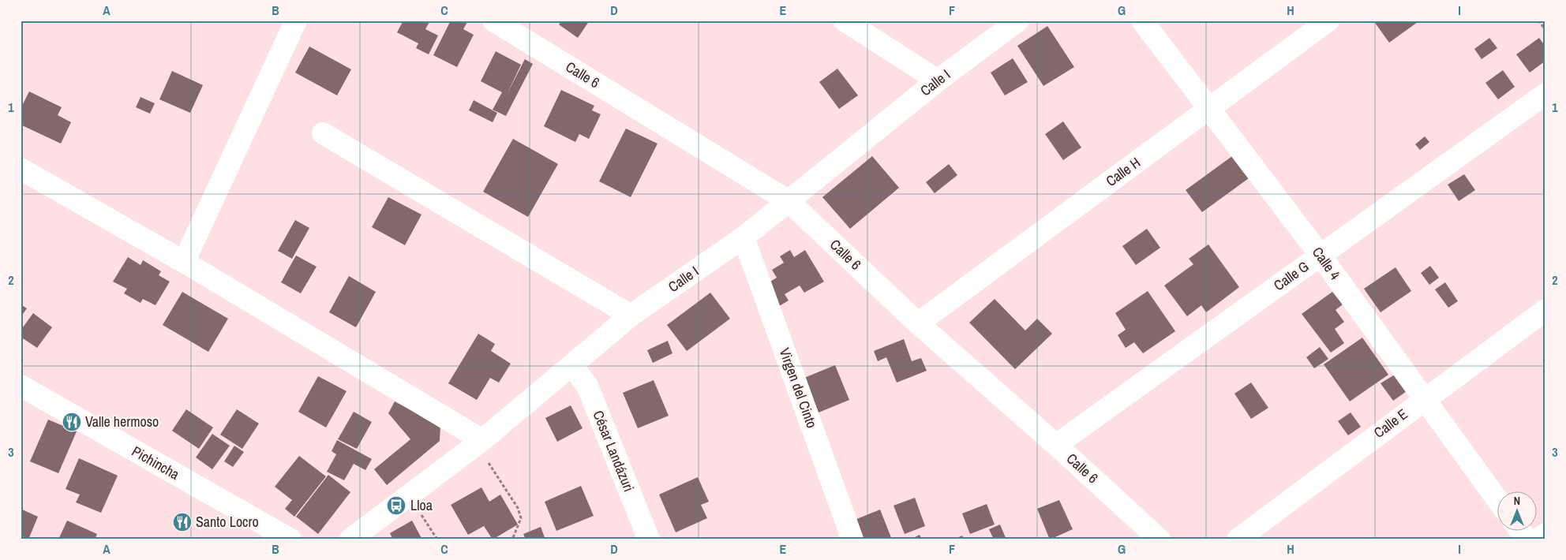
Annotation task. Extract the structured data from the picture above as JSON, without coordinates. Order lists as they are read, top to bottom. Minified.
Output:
{"streets":{"street":["Calle 6","Calle I","Calle H","Calle 4","Calle G","Virgen del Cinto","Calle E","César Landázuri","Pichincha"]},"crossings":[["Calle 6","Calle I"],["Calle 6","Calle H"],["Calle 6","Calle G"],["Calle I","Virgen del Cinto"],["Calle I","César Landázuri"],["Calle H","Calle 4"],["Calle 4","Calle G"],["Calle 4","Calle E"]],"places":{"restaurant":["Valle hermoso","Santo Locro"],"bus stop":["Lloa"]},"north":"top","grid":{"columns":["A","B","C","D","E","F","G","H","I"],"rows":["1","2","3"]}}
